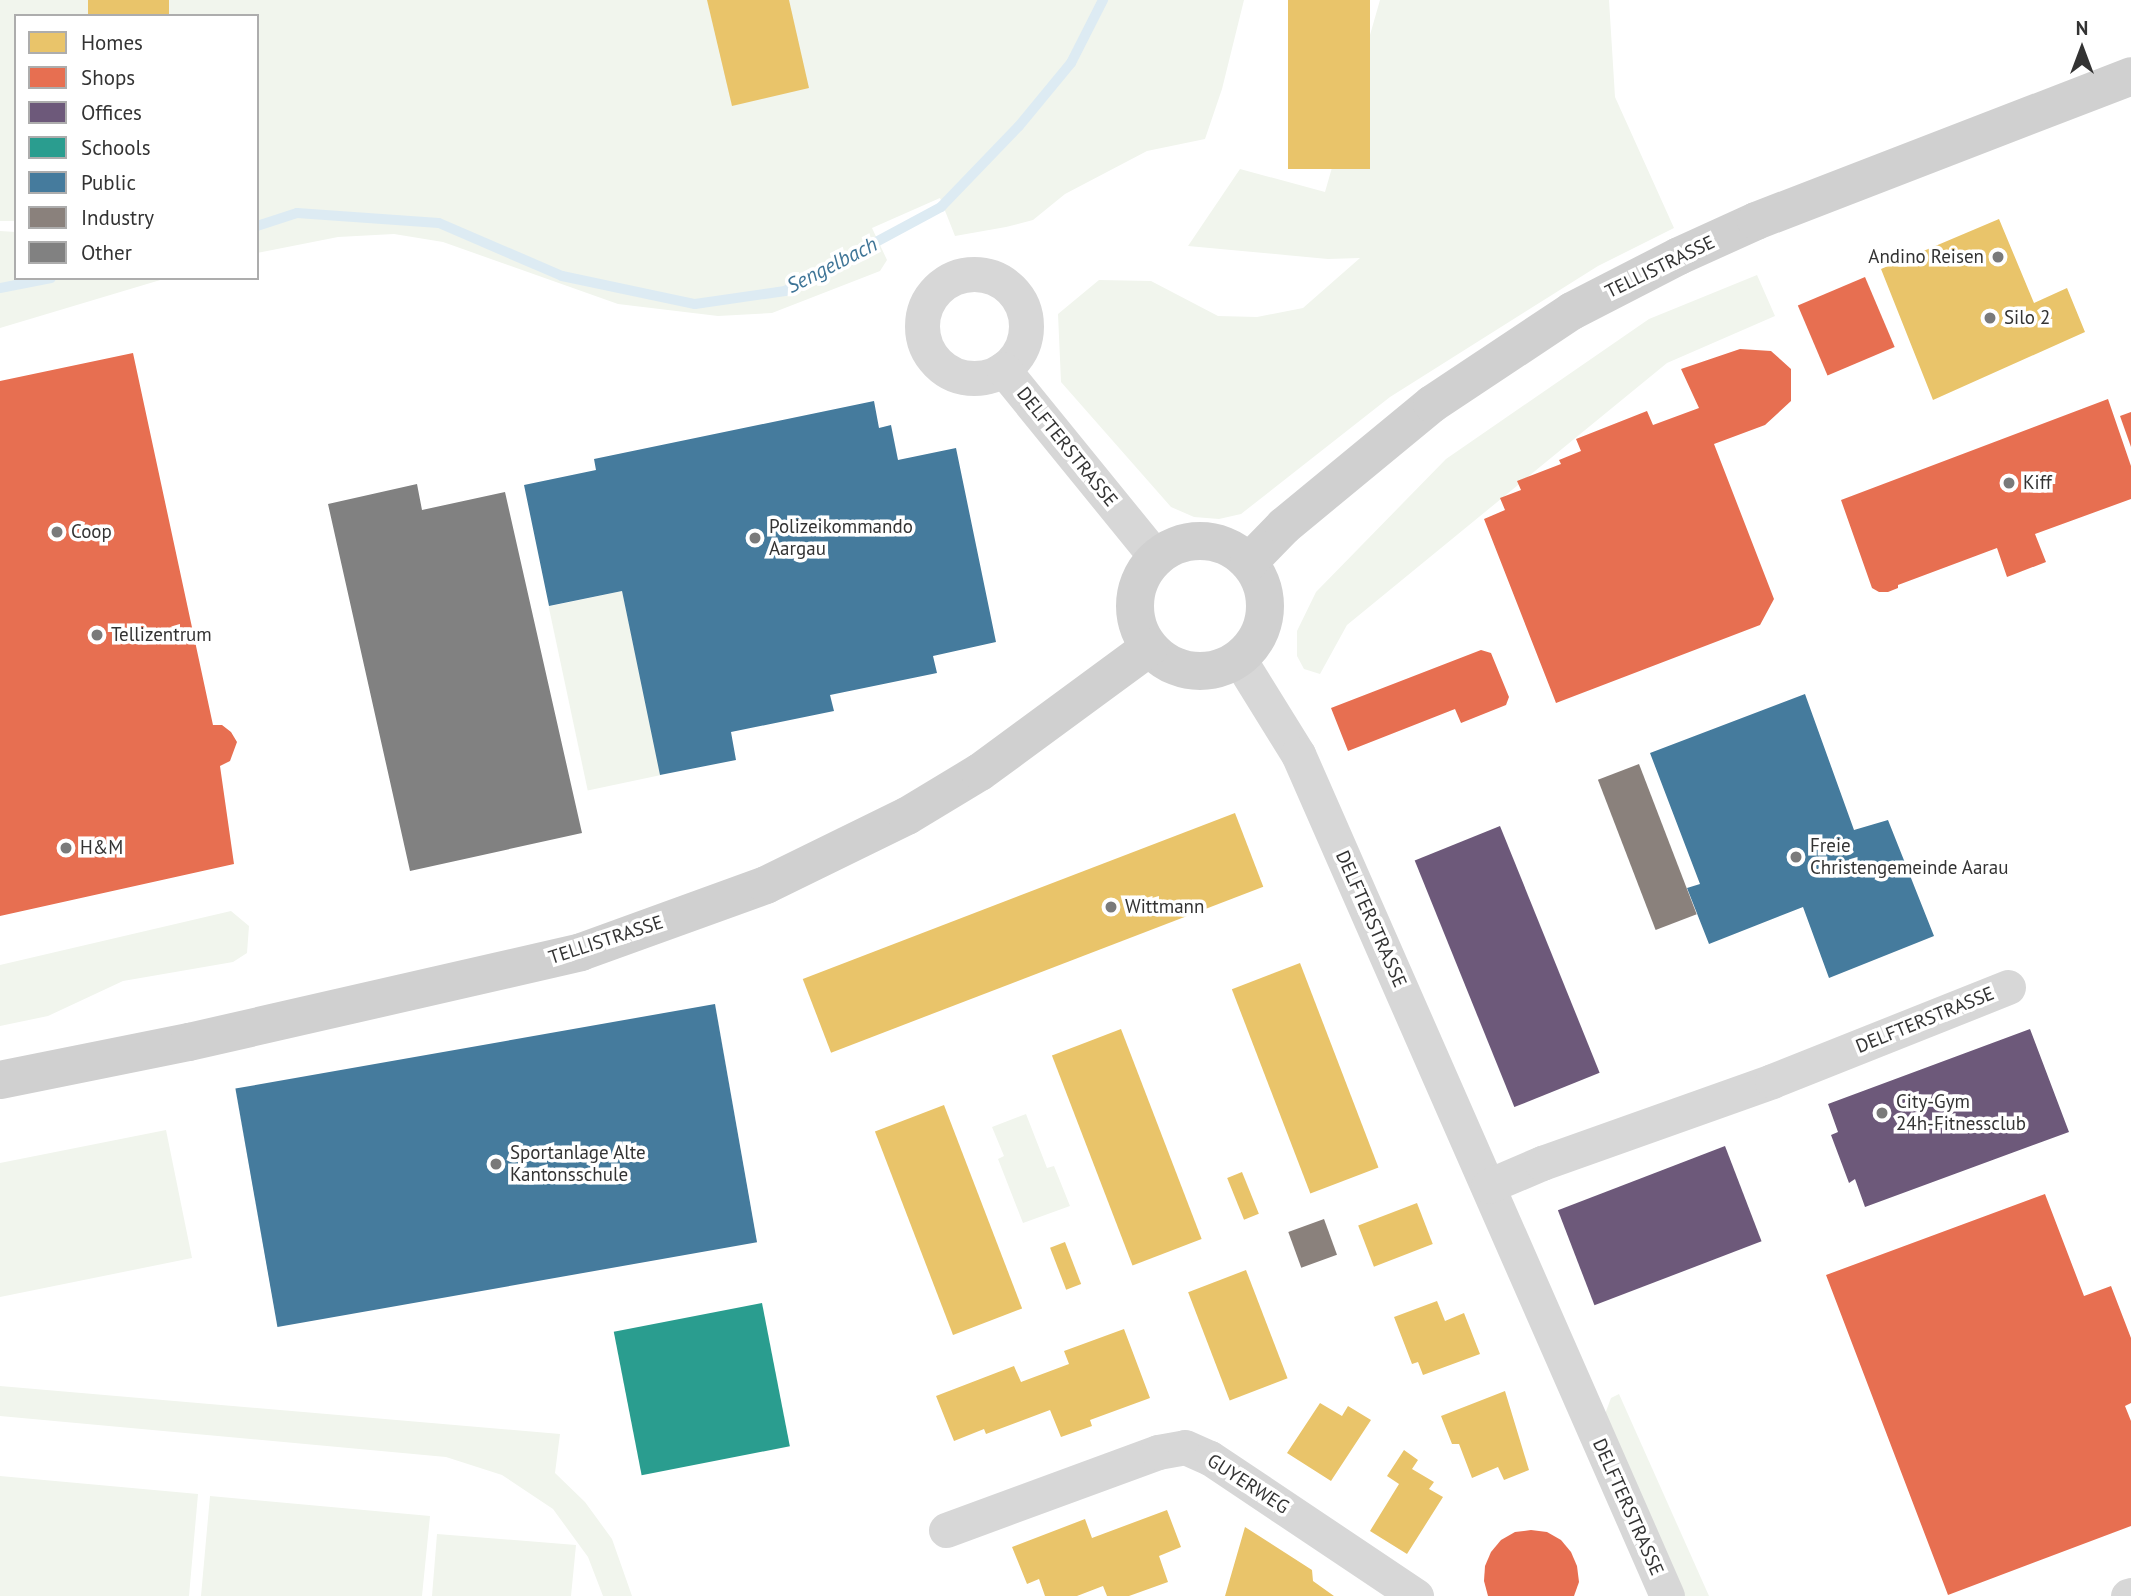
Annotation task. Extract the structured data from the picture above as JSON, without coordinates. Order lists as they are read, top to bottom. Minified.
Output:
{"streets":{"main road":["TELLISTRASSE"],"street":["DELFTERSTRASSE","GUYERWEG"]},"crossings":[["TELLISTRASSE","DELFTERSTRASSE"]],"water":["Sengelbach"],"places":["Andino Reisen","Silo 2","Kiff","Coop","Polizeikommando Aargau","Tellizentrum","H&M","Freie Christengemeinde Aarau","Wittmann","City-Gym 24h-Fitnessclub","Sportanlage Alte Kantonsschule"],"legend":["Homes","Shops","Offices","Schools","Public","Industry","Other"],"north":"top"}
